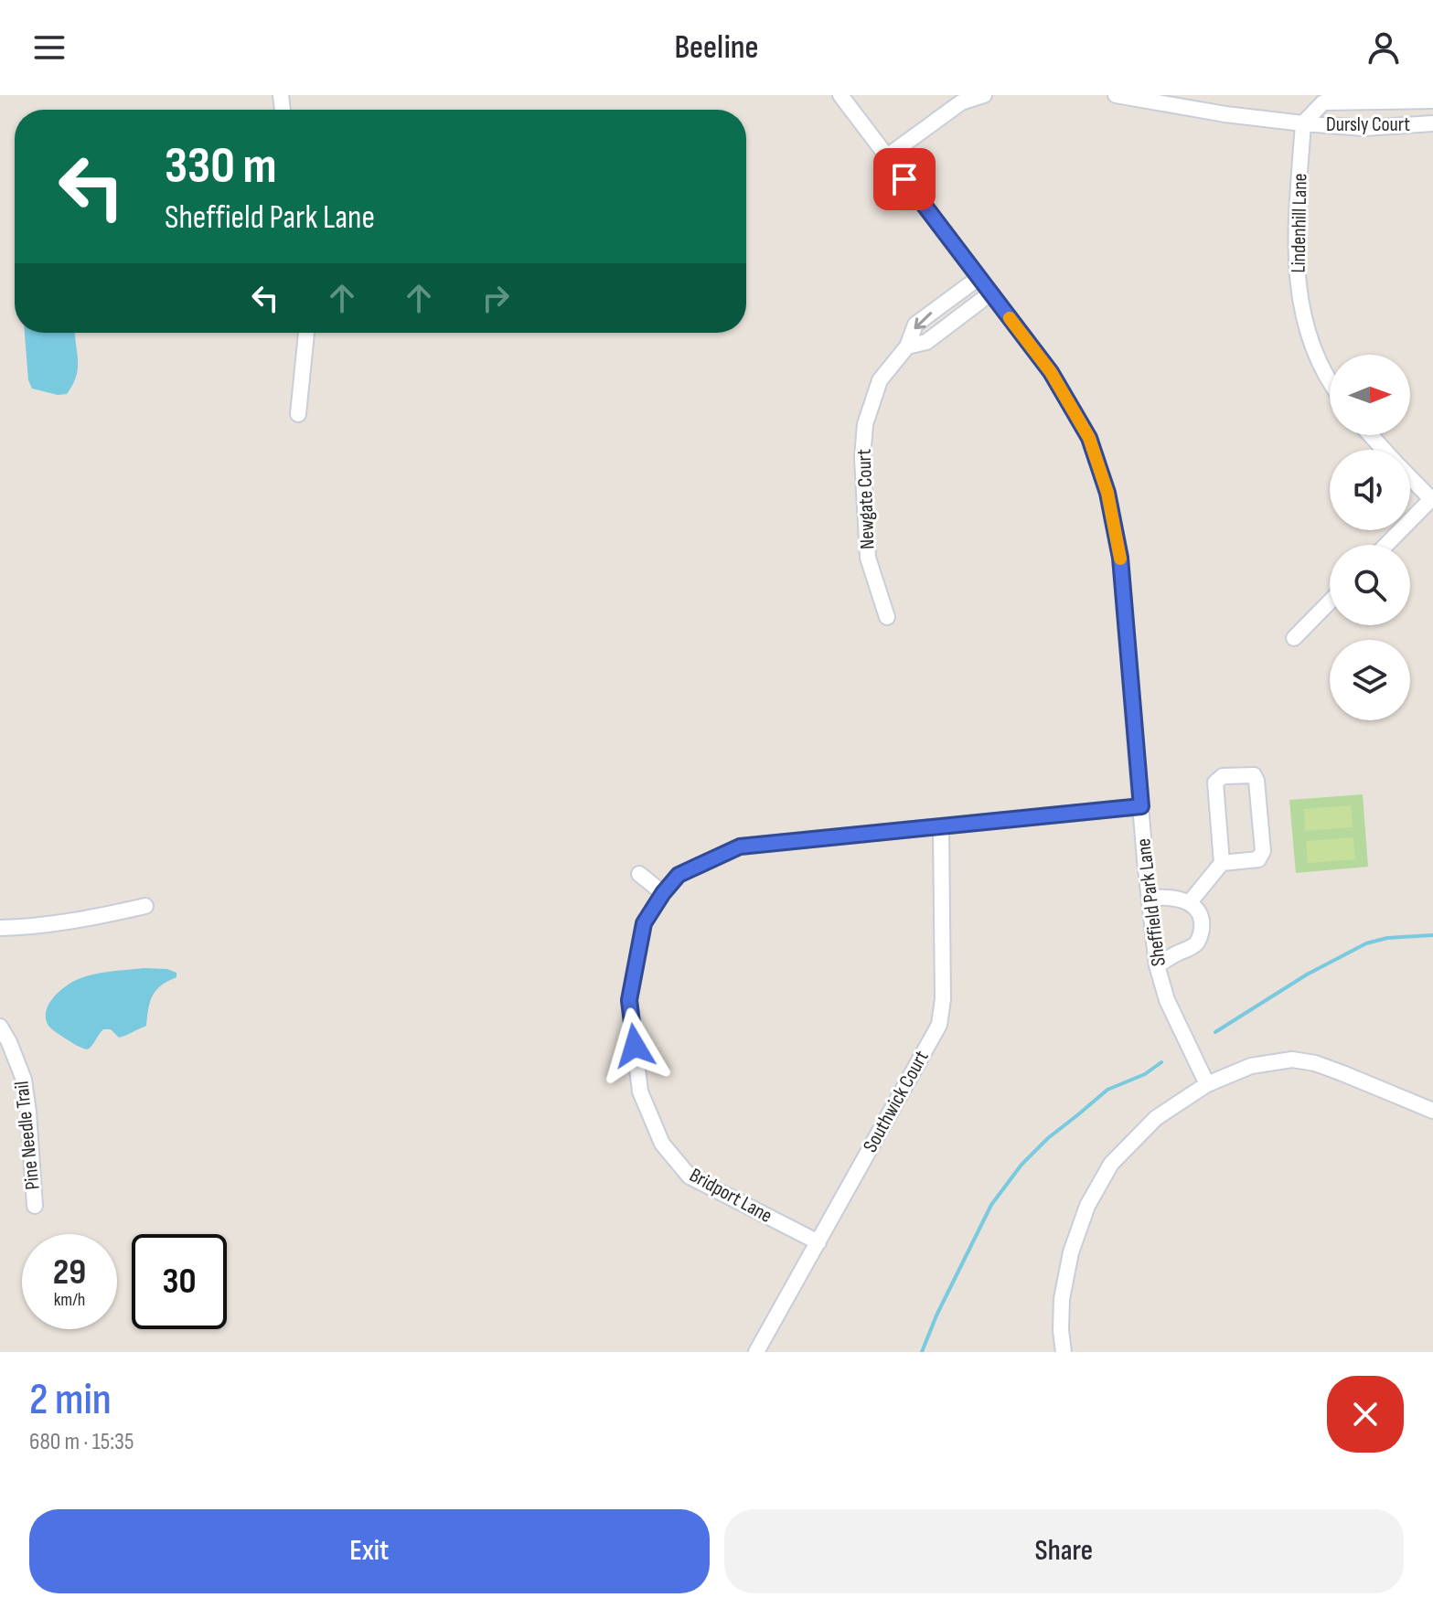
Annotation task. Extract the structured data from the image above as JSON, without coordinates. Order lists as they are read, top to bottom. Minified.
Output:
{"streets":{"street":["Dursly Court","Lindenhill Lane","Newgate Court","Sheffield Park Lane","Southwick Court","Pine Needle Trail","Bridport Lane"]},"crossings":[["Dursly Court","Lindenhill Lane"],["Newgate Court","Sheffield Park Lane"],["Sheffield Park Lane","Bridport Lane"],["Southwick Court","Bridport Lane"]],"north":"right","page":{"header":"Beeline","turn":["330 m","Sheffield Park Lane"],"speed":"29 km/h","limit":"30","heading":["2 min","680 m · 15:35"],"buttons":["Exit","Share"]}}
